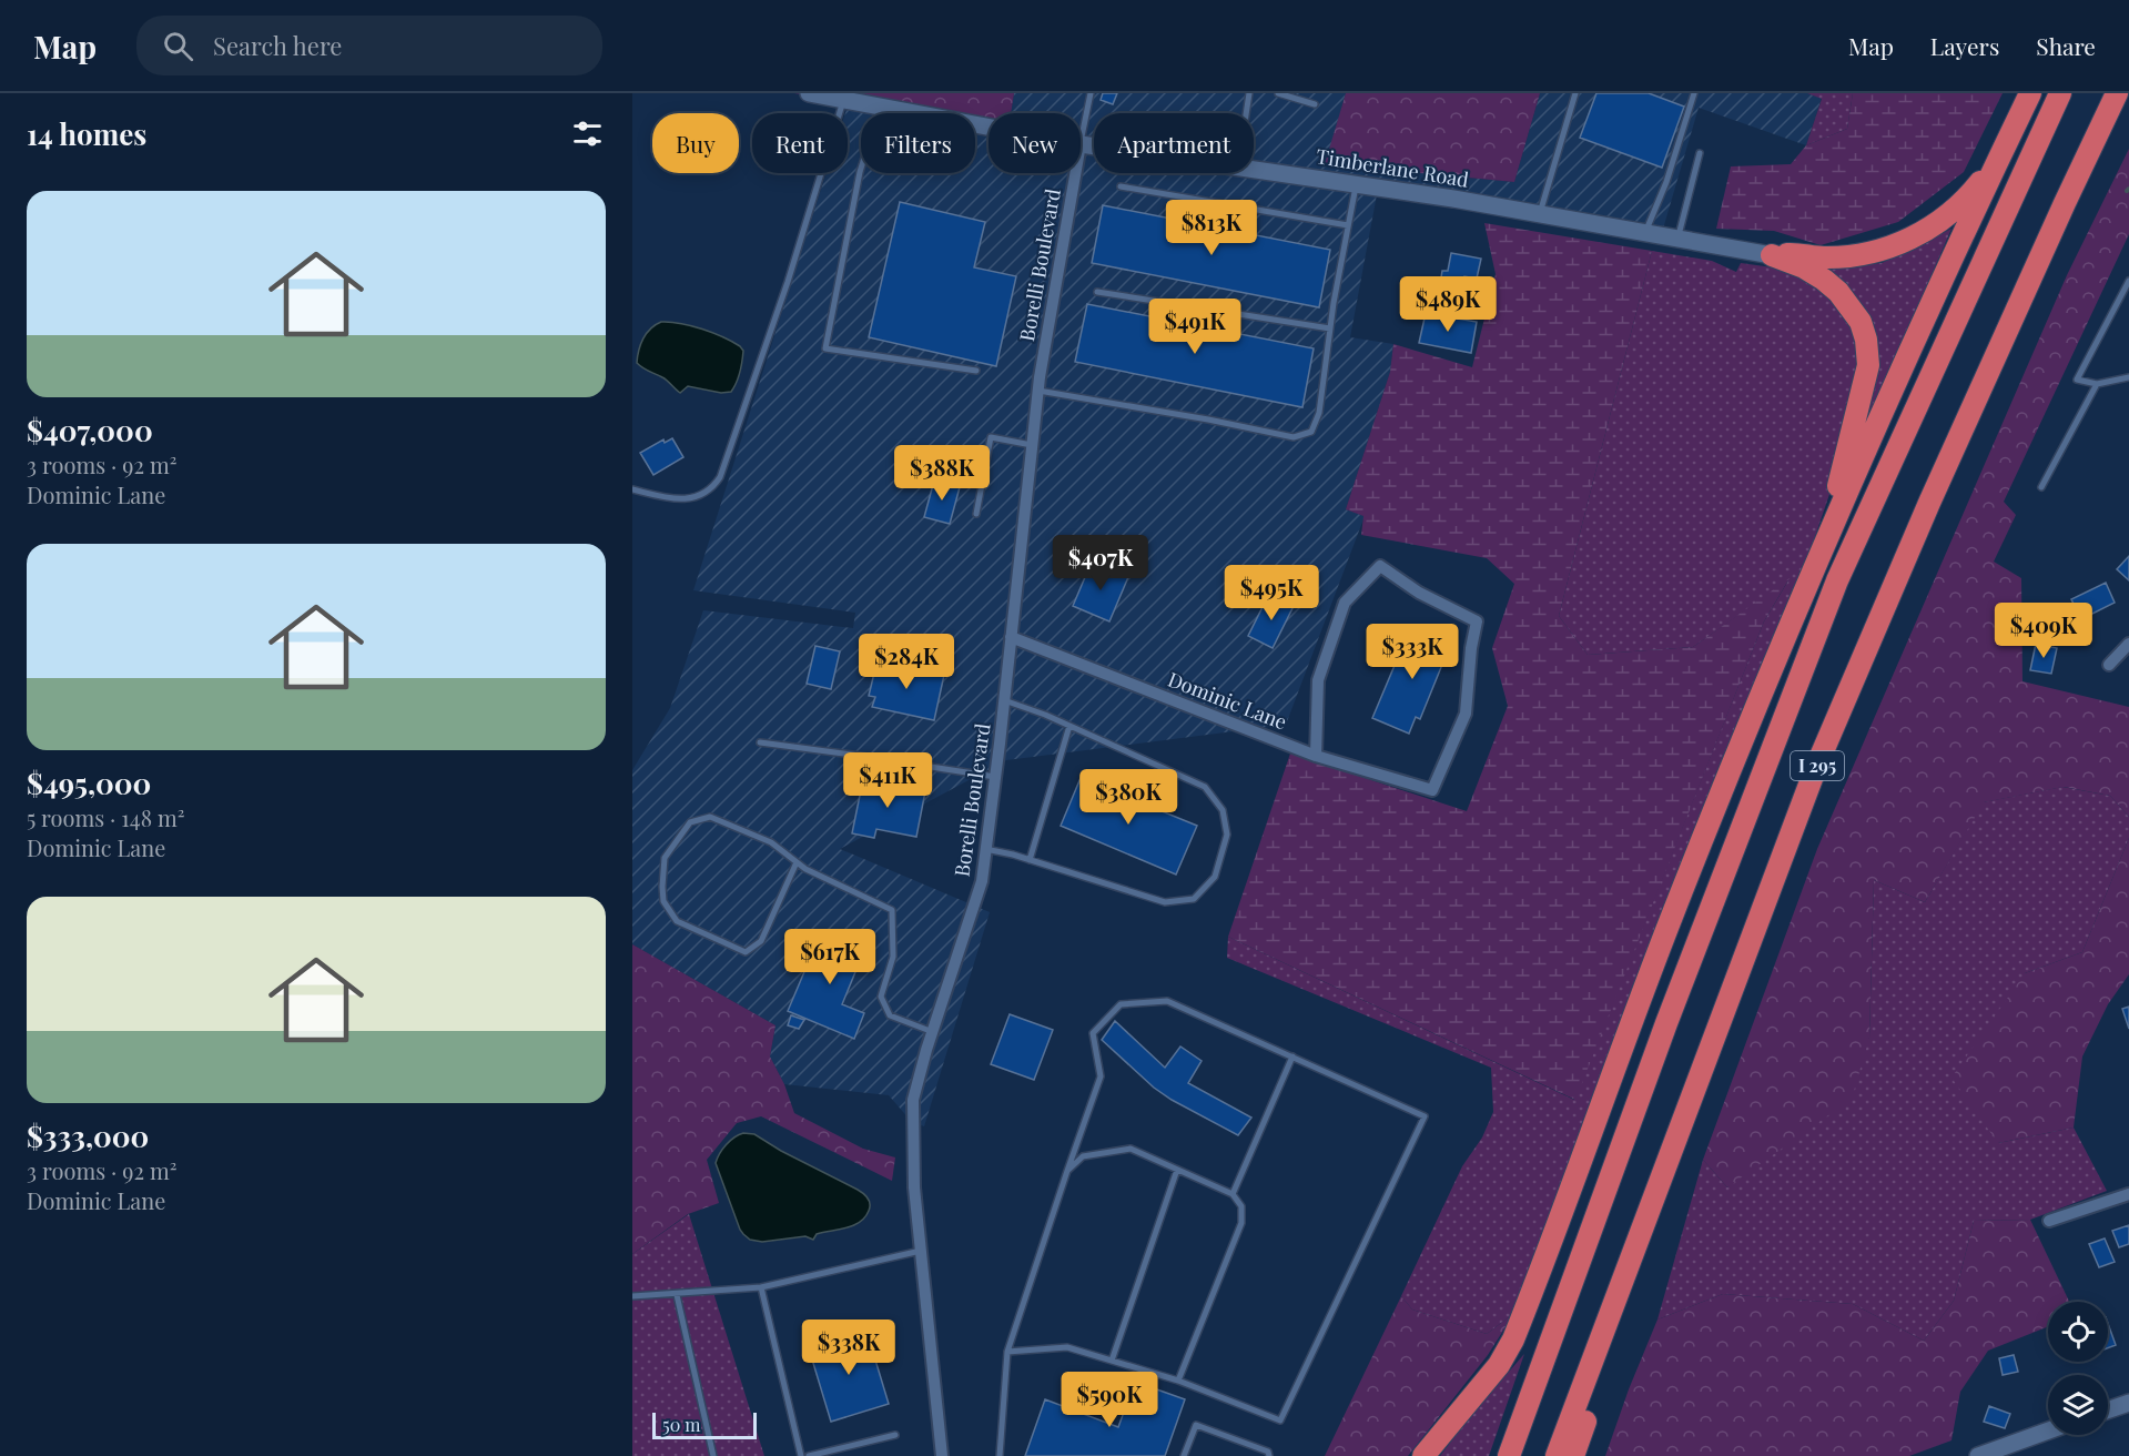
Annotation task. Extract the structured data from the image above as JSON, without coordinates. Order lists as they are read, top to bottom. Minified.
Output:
{"streets":{"highway":["I 295"],"street":["Timberlane Road","Borelli Boulevard","Dominic Lane"]},"crossings":[["Borelli Boulevard","Dominic Lane"]],"scale_bar":"50 m","page":{"header":"Map","search":"Search here","nav":["Map","Layers","Share"],"heading":"14 homes","chip":["Buy","Rent","Filters","New","Apartment"],"list":[{"name":"$407,000","note":"3 rooms · 92 m² · Dominic Lane"},{"name":"$495,000","note":"5 rooms · 148 m² · Dominic Lane"},{"name":"$333,000","note":"3 rooms · 92 m² · Dominic Lane"}],"price":["$813K","$489K","$491K","$388K","$407K","$495K","$409K","$333K","$284K","$411K","$380K","$617K","$338K","$590K"],"scale":"50 m"}}
